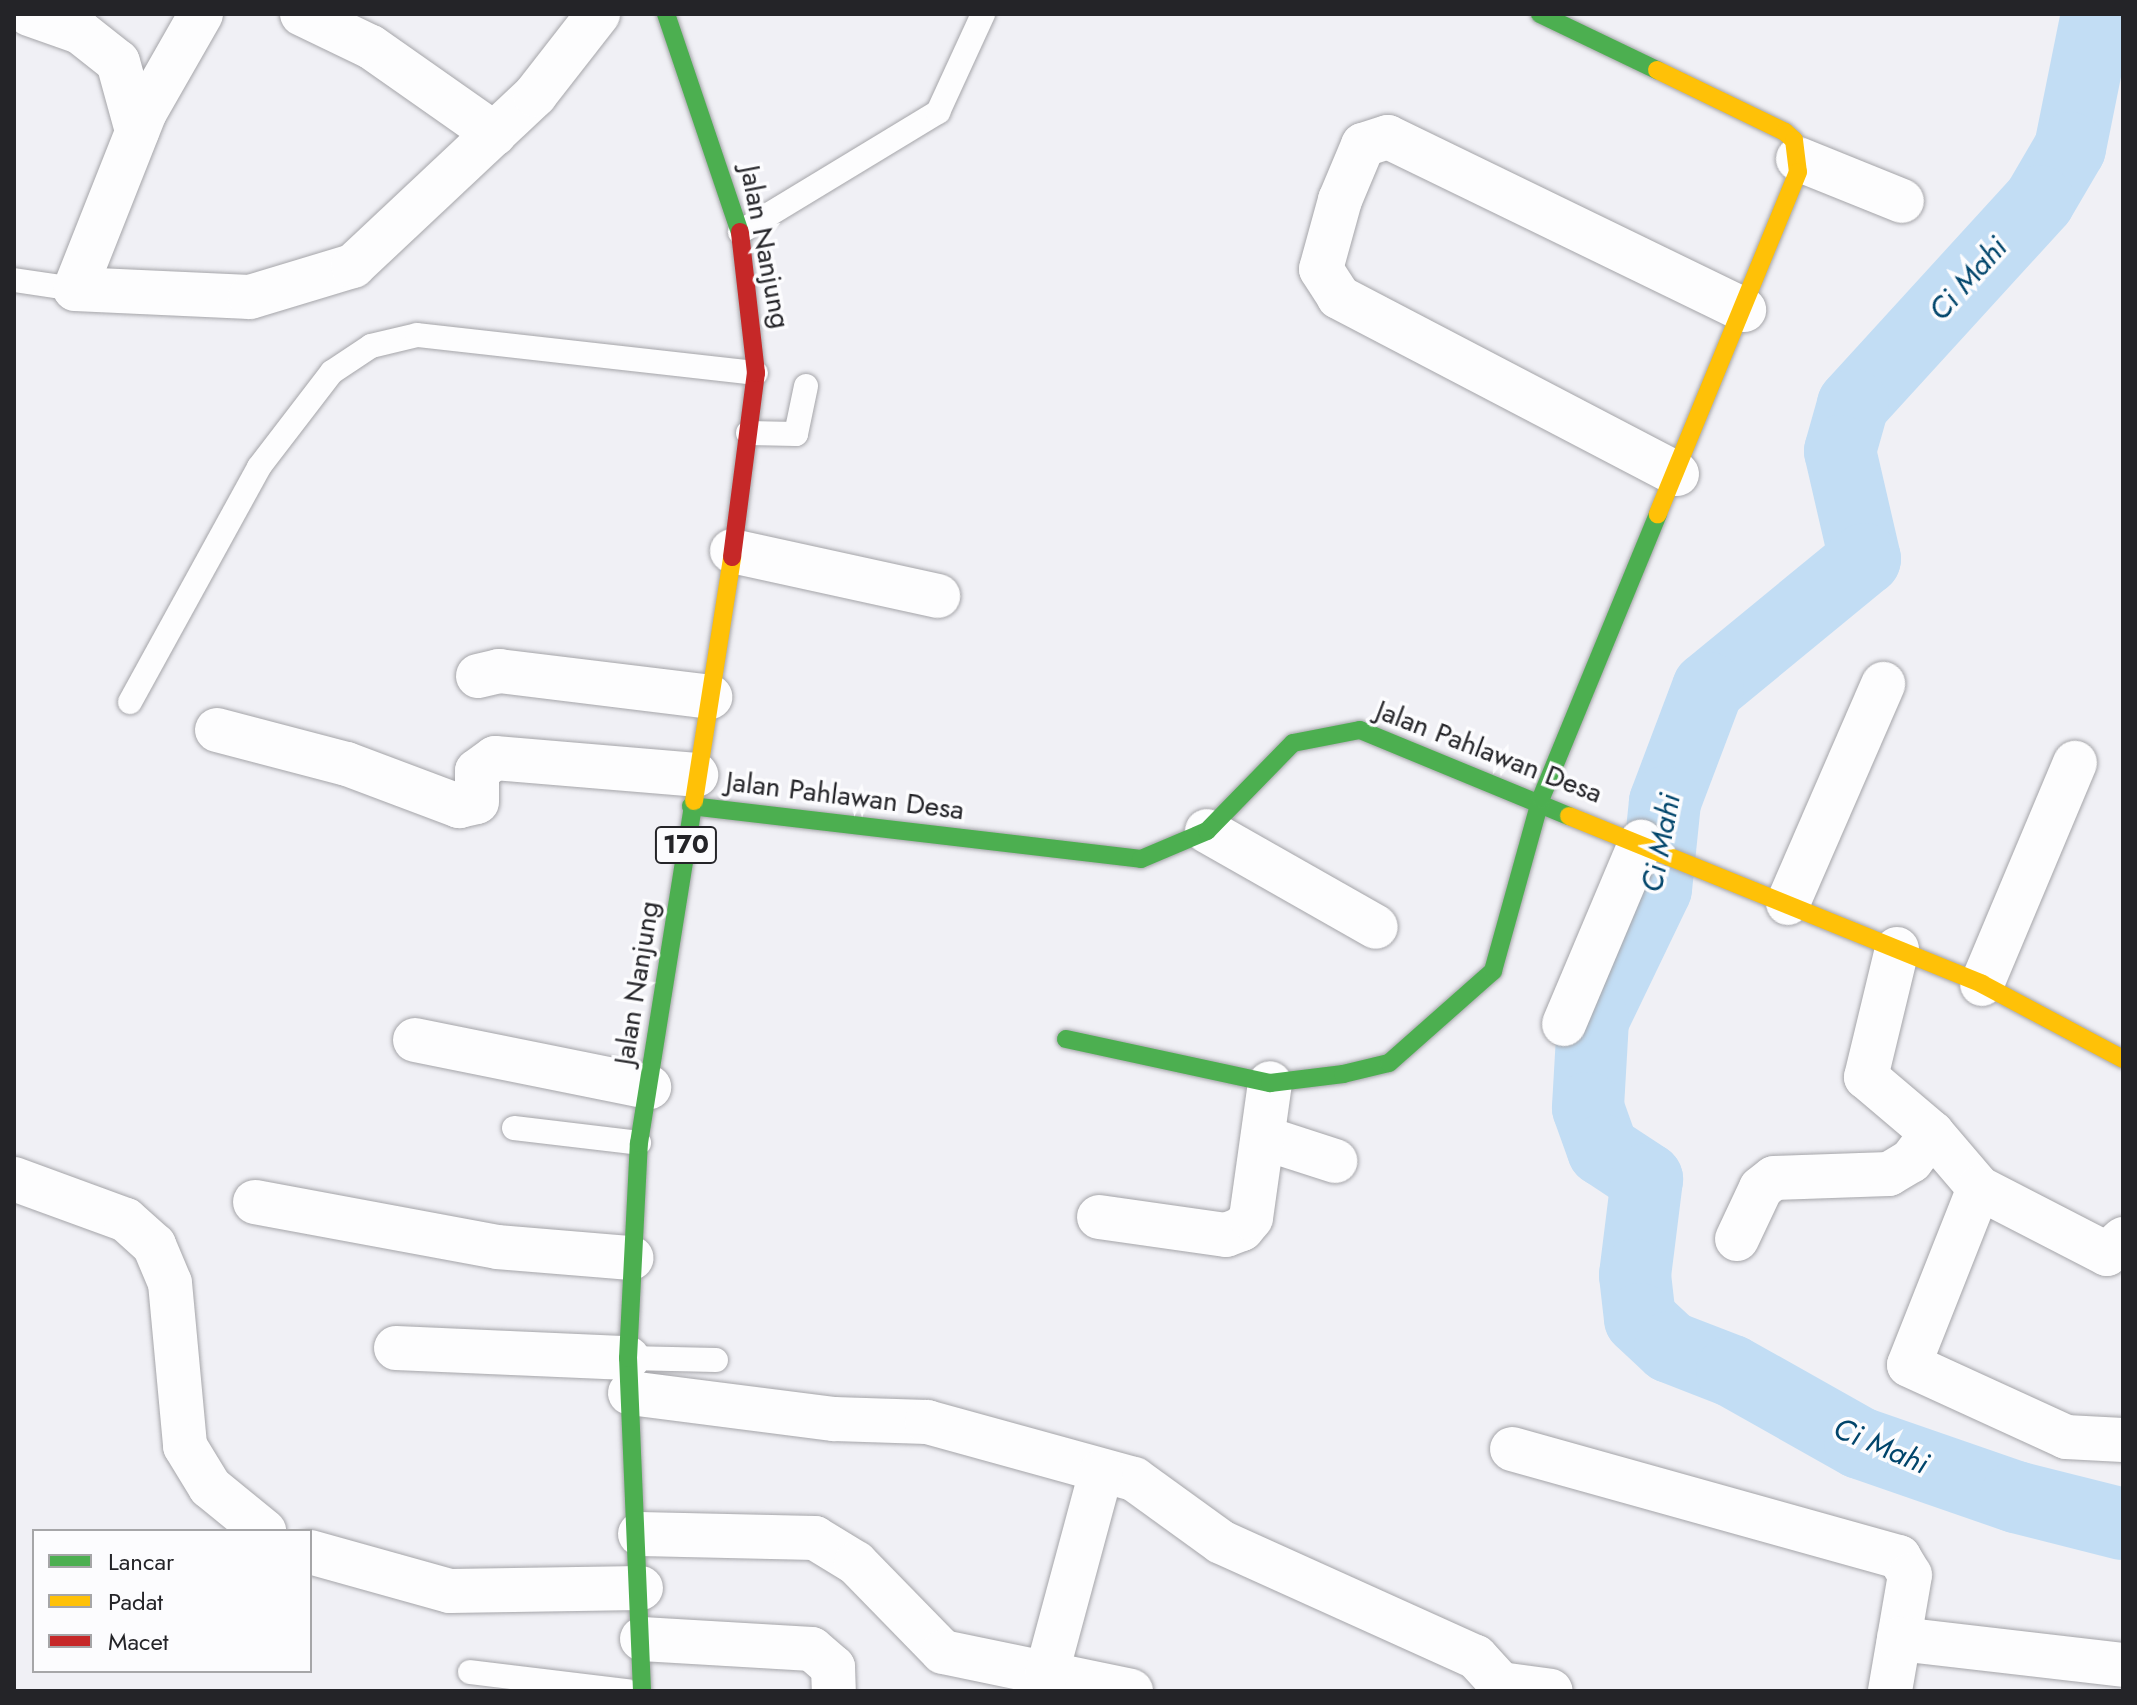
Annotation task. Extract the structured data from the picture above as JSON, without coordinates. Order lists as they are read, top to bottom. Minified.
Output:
{"streets":{"main road":["Jalan Nanjung","Jalan Pahlawan Desa","170"]},"crossings":[["Jalan Nanjung","Jalan Pahlawan Desa"]],"water":["Ci Mahi"],"legend":["Lancar","Padat","Macet"]}
